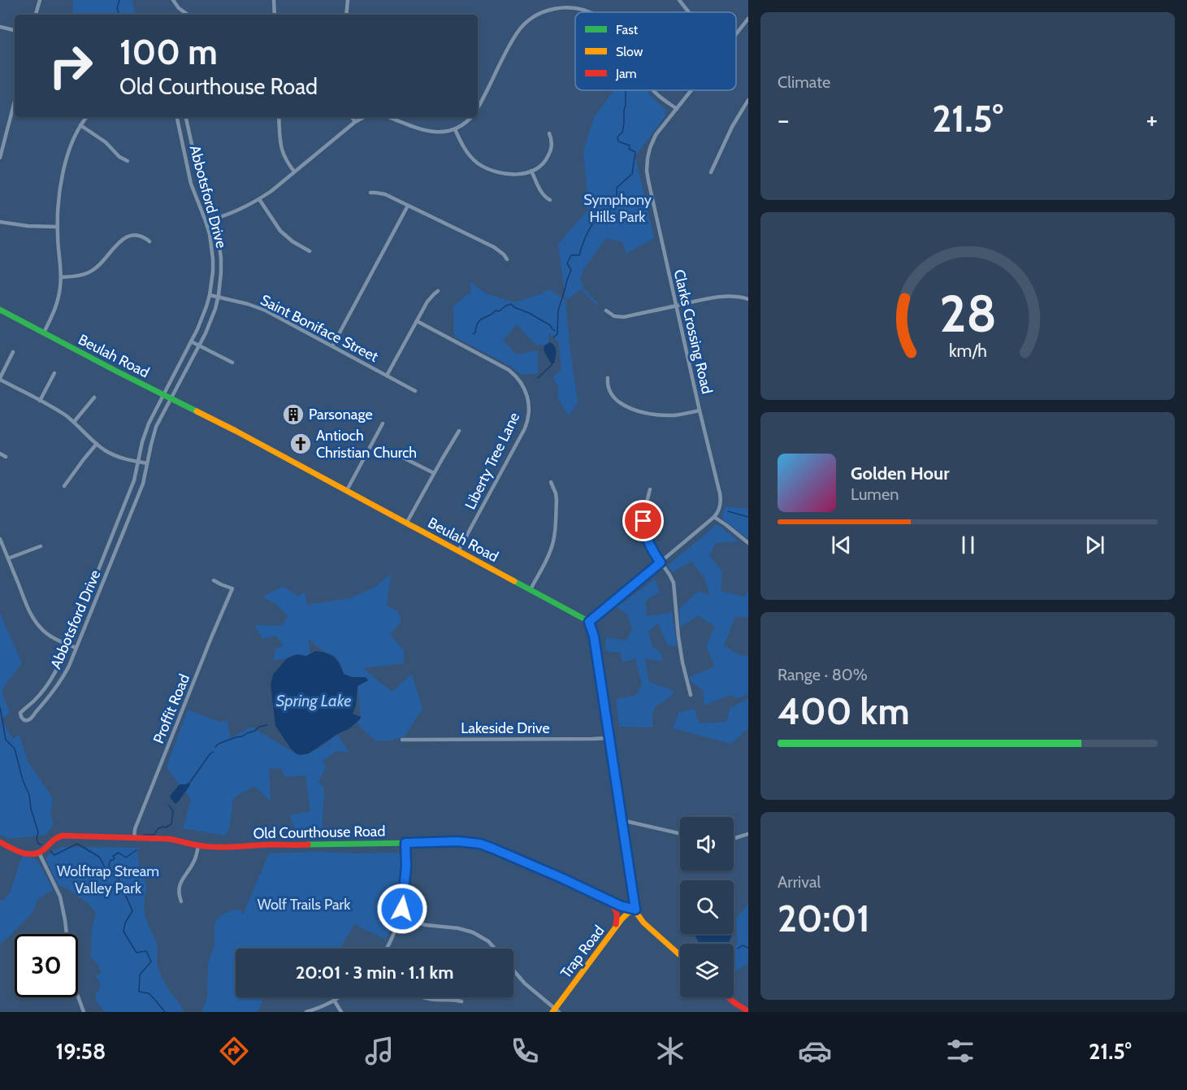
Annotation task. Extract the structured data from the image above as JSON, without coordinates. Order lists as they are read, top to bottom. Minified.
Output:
{"streets":{"main road":["Beulah Road","Old Courthouse Road","Trap Road"],"street":["Abbotsford Drive","Saint Boniface Street","Clarks Crossing Road","Liberty Tree Lane","Proffit Road","Lakeside Drive"]},"crossings":[["Abbotsford Drive","Saint Boniface Street"],["Abbotsford Drive","Beulah Road"],["Beulah Road","Liberty Tree Lane"],["Proffit Road","Old Courthouse Road"],["Old Courthouse Road","Trap Road"]],"water":["Spring Lake"],"parks":["Symphony Hills Park","Wolftrap Stream Valley Park","Wolf Trails Park"],"places":{"building":["Parsonage"],"church":["Antioch Christian Church"]},"legend":["Fast","Slow","Jam"],"page":{"tile":["Climate",["Range · 80%","400 km"],["Arrival","20:01"]],"turn":["100 m","Old Courthouse Road"],"heat":["−","21.5°","+"],"song":["Golden Hour","Lumen"],"limit":"30","trip":"20:01 · 3 min · 1.1 km","tabs":["19:58","21.5°"],"gauge":["28","km/h"]}}
